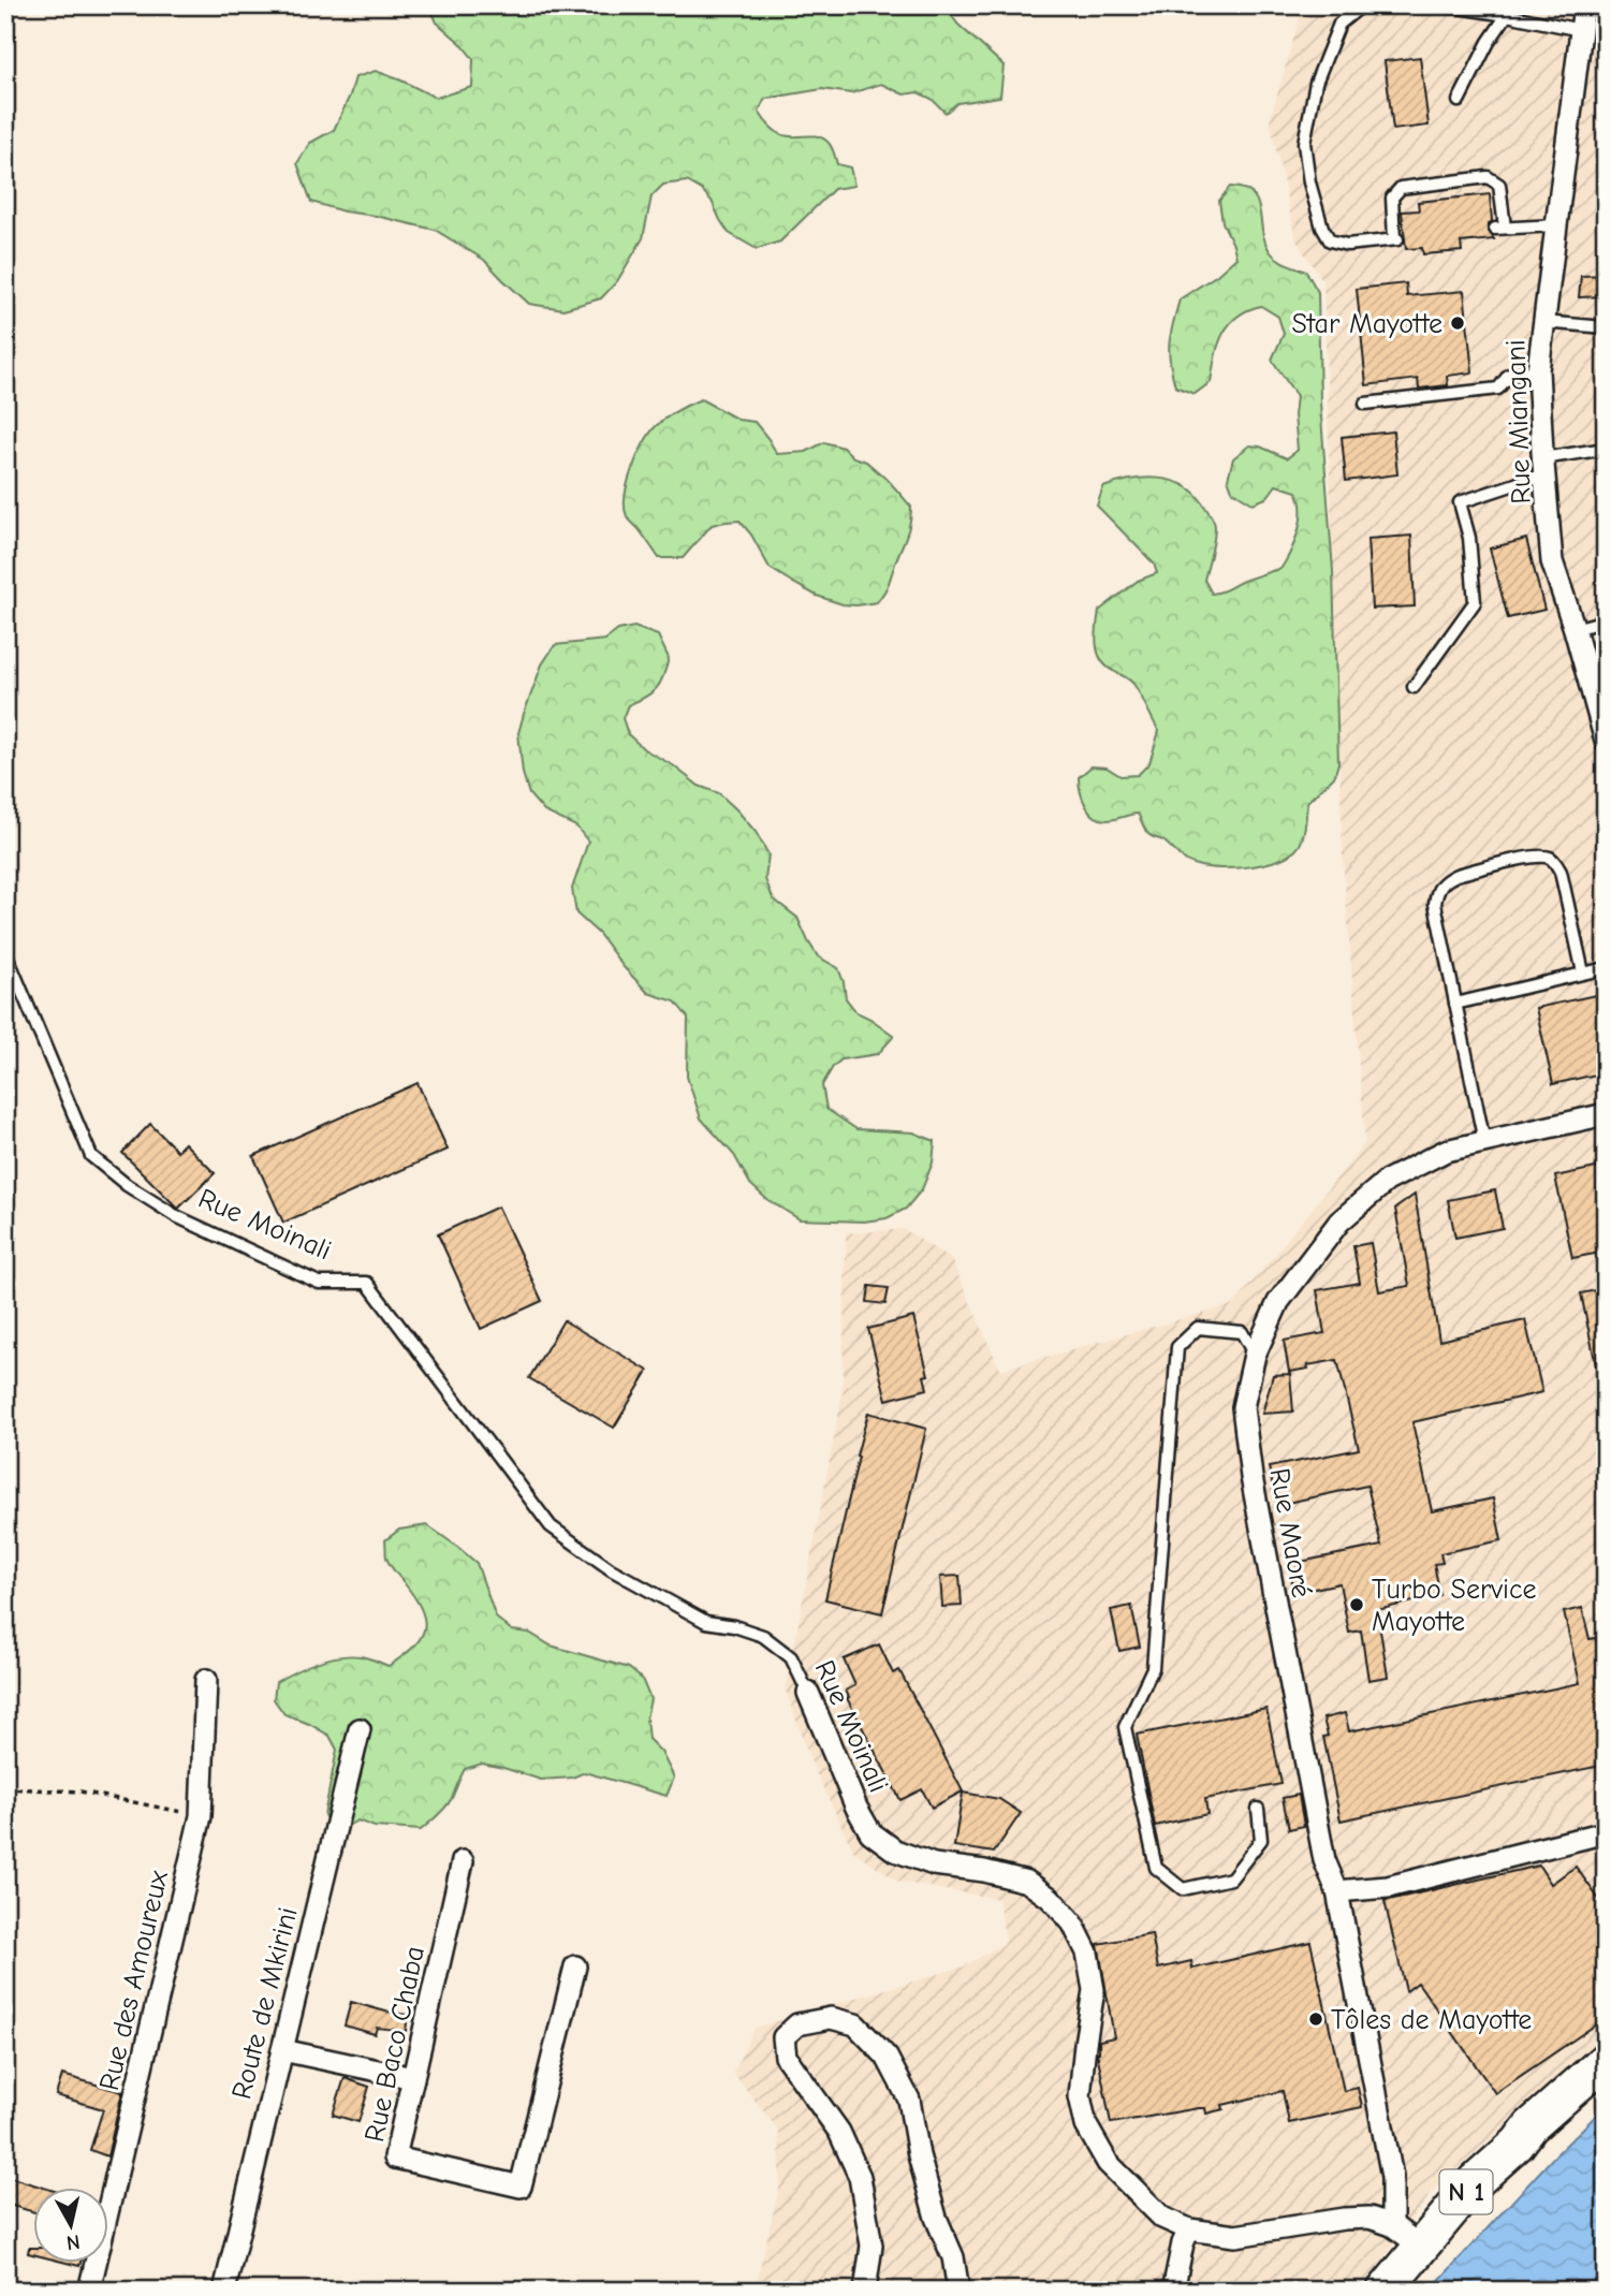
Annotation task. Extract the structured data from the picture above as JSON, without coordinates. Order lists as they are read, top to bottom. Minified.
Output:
{"streets":{"main road":["N 1"],"street":["Rue Miangani","Rue Moinali","Rue Maoré","Rue des Amoureux","Route de Mkirini","Rue Baco Chaba"]},"crossings":[["Rue Moinali","Rue Maoré"],["Rue Moinali","N 1"]],"places":["Star Mayotte","Turbo Service Mayotte","Tôles de Mayotte"],"north":"bottom"}
